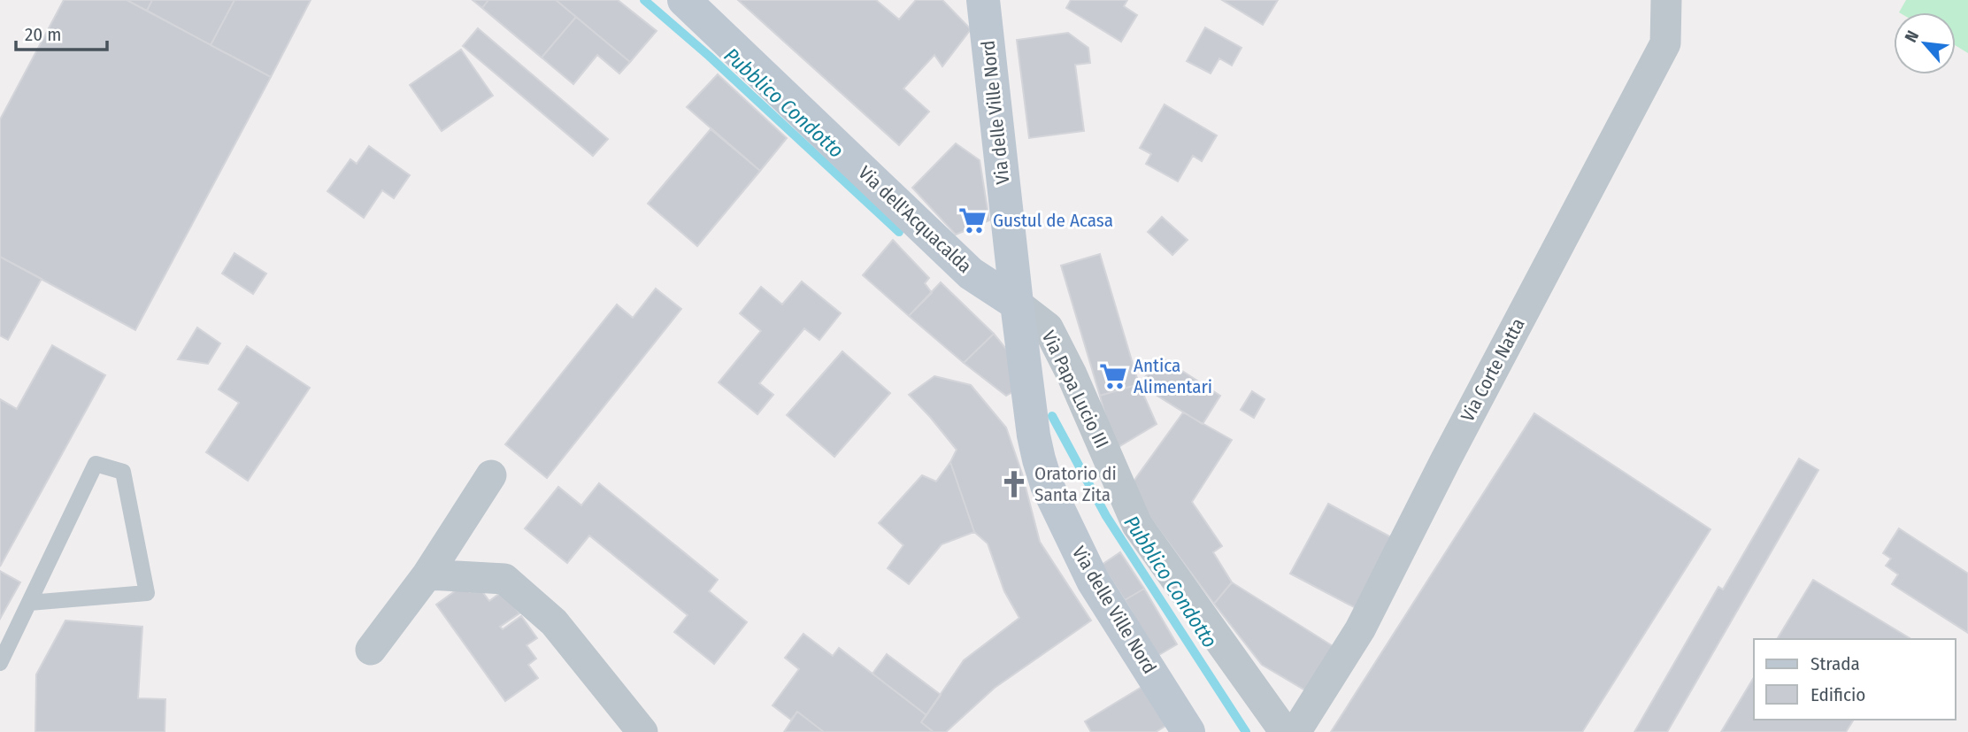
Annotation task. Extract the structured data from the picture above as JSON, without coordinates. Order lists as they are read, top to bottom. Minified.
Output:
{"streets":{"street":["Via delle Ville Nord","Via dell'Acquacalda","Via Corte Natta","Via Papa Lucio III"]},"crossings":[["Via delle Ville Nord","Via dell'Acquacalda"],["Via delle Ville Nord","Via Papa Lucio III"],["Via dell'Acquacalda","Via Papa Lucio III"]],"water":["Pubblico Condotto"],"places":{"supermarket":["Gustul de Acasa","Antica Alimentari"],"church":["Oratorio di Santa Zita"]},"legend":["Strada","Edificio"],"scale_bar":"20 m","north":"top left"}
